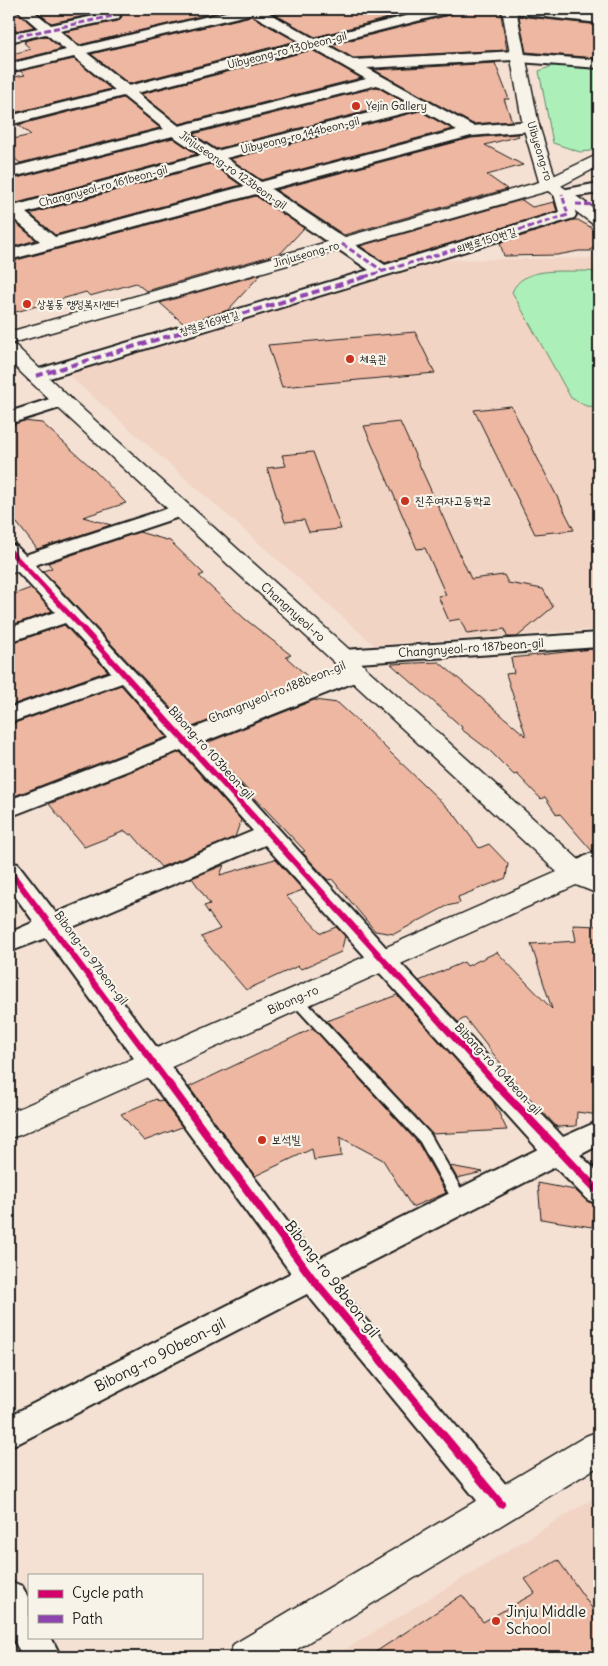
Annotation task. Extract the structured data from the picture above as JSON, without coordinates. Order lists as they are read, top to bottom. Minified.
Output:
{"streets":{"street":["Uibyeong-ro 130beon-gil","Uibyeong-ro 144beon-gil","Uibyeong-ro","Jinjuseong-ro 123beon-gil","Changnyeol-ro 161beon-gil","의병로150번길","Jinjuseong-ro","창렬로169번길","Changnyeol-ro","Changnyeol-ro 187beon-gil","Changnyeol-ro 188beon-gil","Bibong-ro 103beon-gil","Bibong-ro 97beon-gil","Bibong-ro","Bibong-ro 104beon-gil","Bibong-ro 98beon-gil","Bibong-ro 90beon-gil"]},"crossings":[["Uibyeong-ro 130beon-gil","Jinjuseong-ro 123beon-gil"],["Uibyeong-ro 144beon-gil","Jinjuseong-ro 123beon-gil"],["Uibyeong-ro 144beon-gil","Changnyeol-ro 161beon-gil"],["Uibyeong-ro","의병로150번길"],["Uibyeong-ro","Jinjuseong-ro"],["Jinjuseong-ro 123beon-gil","Changnyeol-ro 161beon-gil"],["Jinjuseong-ro 123beon-gil","의병로150번길"],["Jinjuseong-ro 123beon-gil","Jinjuseong-ro"],["Jinjuseong-ro 123beon-gil","창렬로169번길"],["의병로150번길","Jinjuseong-ro"],["의병로150번길","창렬로169번길"],["창렬로169번길","Changnyeol-ro"],["Changnyeol-ro","Changnyeol-ro 187beon-gil"],["Changnyeol-ro","Changnyeol-ro 188beon-gil"],["Changnyeol-ro","Bibong-ro"],["Changnyeol-ro 187beon-gil","Changnyeol-ro 188beon-gil"],["Changnyeol-ro 188beon-gil","Bibong-ro 103beon-gil"],["Bibong-ro 103beon-gil","Bibong-ro 97beon-gil"],["Bibong-ro 103beon-gil","Bibong-ro"],["Bibong-ro 103beon-gil","Bibong-ro 104beon-gil"],["Bibong-ro 97beon-gil","Bibong-ro"],["Bibong-ro 97beon-gil","Bibong-ro 98beon-gil"],["Bibong-ro","Bibong-ro 104beon-gil"],["Bibong-ro","Bibong-ro 98beon-gil"],["Bibong-ro 104beon-gil","Bibong-ro 98beon-gil"],["Bibong-ro 98beon-gil","Bibong-ro 90beon-gil"]],"places":["Yejin Gallery","상봉동 행정복지센터","체육관","진주여자고등학교","보석빌","Jinju Middle School"],"legend":["Cycle path","Path"]}
